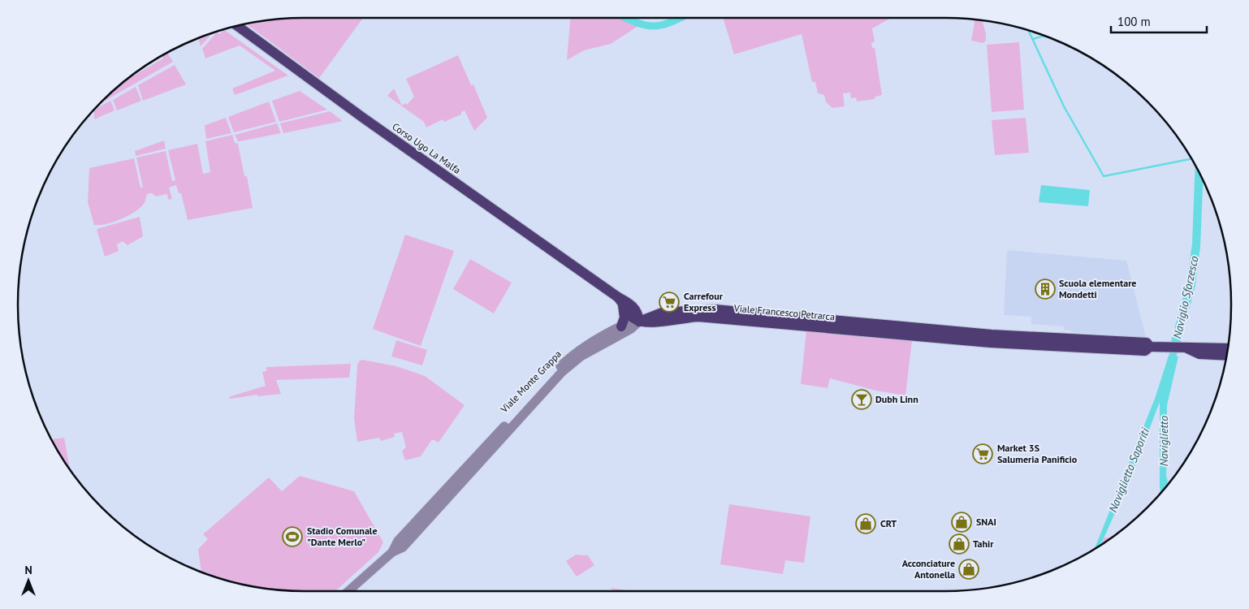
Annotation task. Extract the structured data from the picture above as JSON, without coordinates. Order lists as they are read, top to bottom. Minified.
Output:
{"streets":{"main road":["Corso Ugo La Malfa","Viale Francesco Petrarca"],"street":["Viale Monte Grappa"]},"crossings":[["Corso Ugo La Malfa","Viale Francesco Petrarca"],["Corso Ugo La Malfa","Viale Monte Grappa"],["Viale Francesco Petrarca","Viale Monte Grappa"]],"water":["Naviglio Sforzesco","Naviglietto","Naviglietto Saporiti"],"places":{"building":["Scuola elementare Mondetti"],"supermarket":["Carrefour Express","Market 3S Salumeria Panificio"],"bar":["Dubh Linn"],"shop":["SNAI","CRT","Tahir","Acconciature Antonella"],"sports":["Stadio Comunale \"Dante Merlo\""]},"scale_bar":"100 m","north":"top"}
